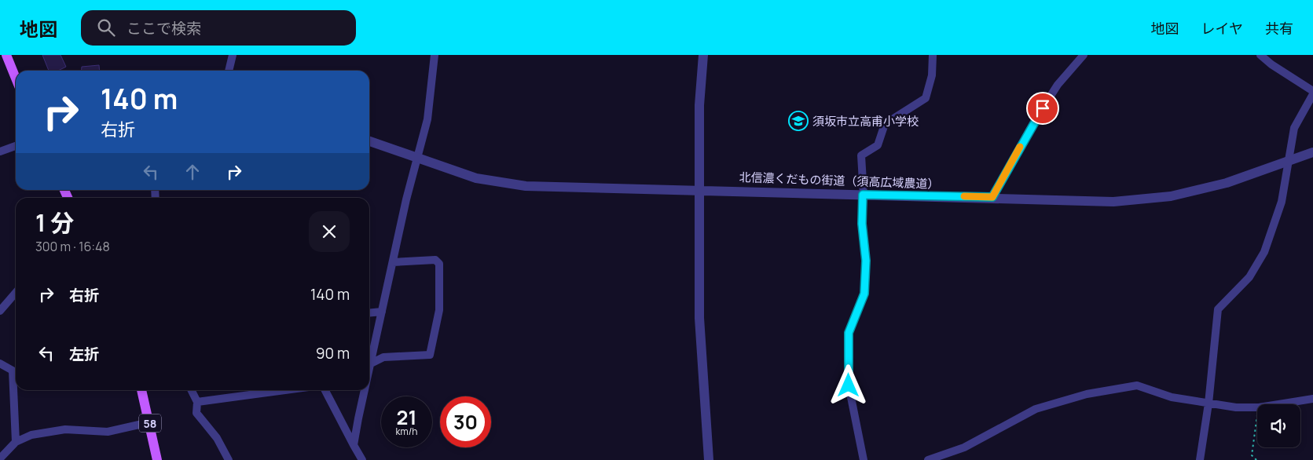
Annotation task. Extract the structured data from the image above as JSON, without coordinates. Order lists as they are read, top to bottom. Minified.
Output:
{"streets":{"main road":["58"],"street":["北信濃くだもの街道（須高広域農道）"]},"places":{"school or university":["須坂市立高甫小学校"]},"page":{"header":"地図","search":"ここで検索","nav":["地図","レイヤ","共有"],"turn":["140 m","右折"],"heading":["1 分","300 m · 16:48"],"list":[{"name":"右折","value":"140 m"},{"name":"左折","value":"90 m"}],"speed":"21 km/h","limit":"30"}}
